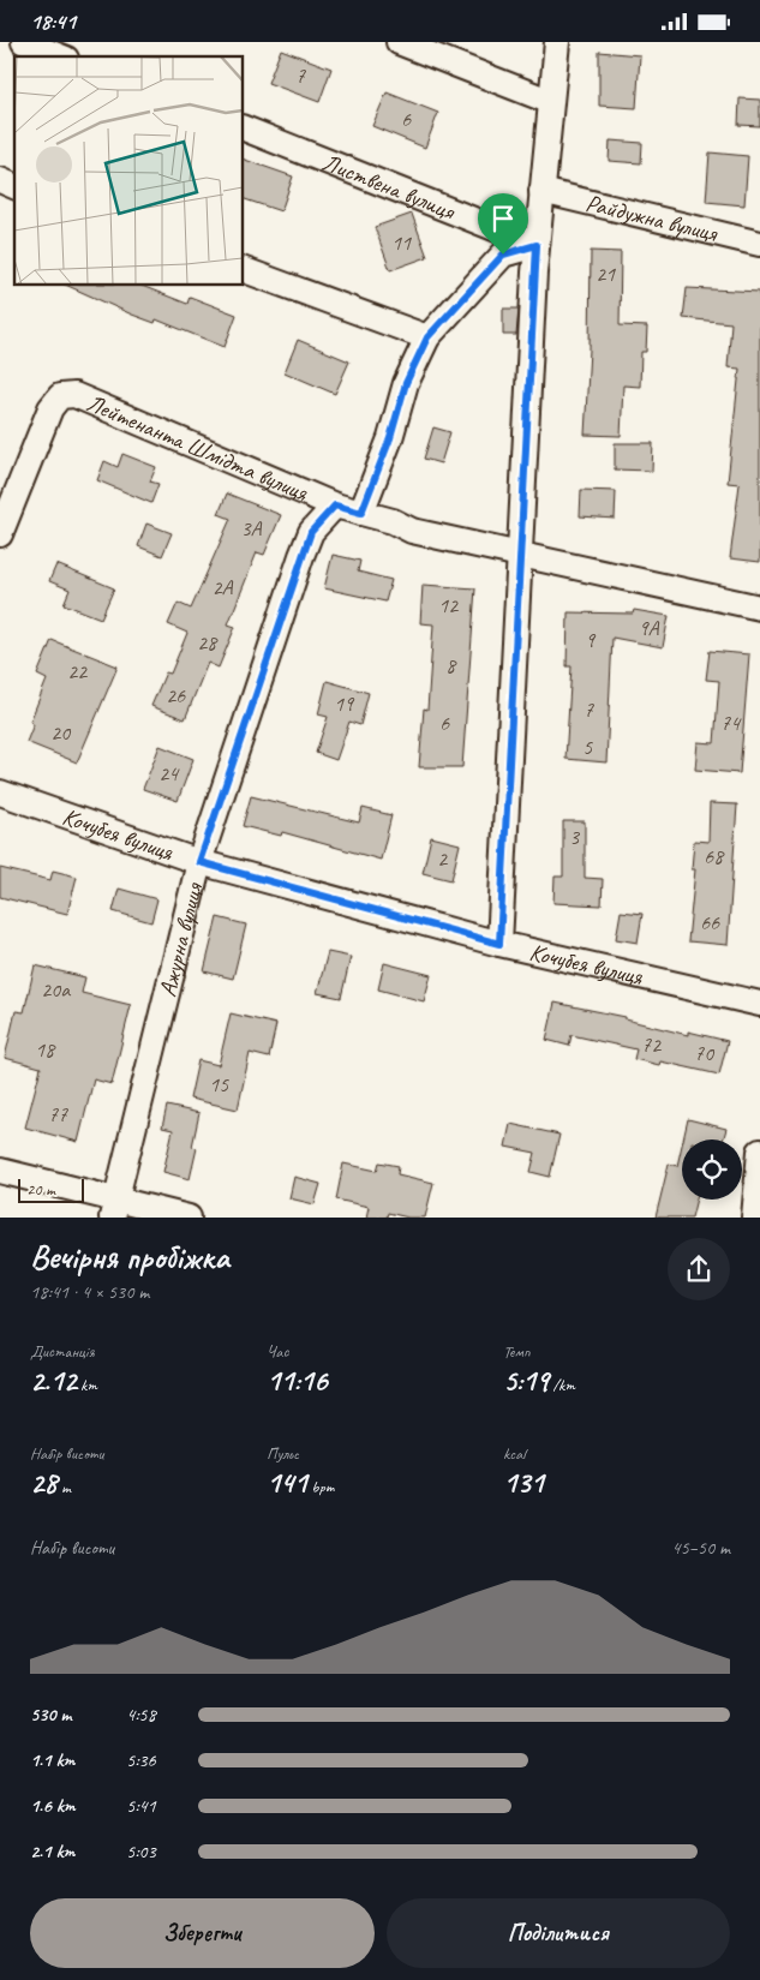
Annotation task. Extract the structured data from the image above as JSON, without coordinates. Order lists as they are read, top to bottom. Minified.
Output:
{"streets":{"street":["Листвена вулиця","Райдужна вулиця","Лейтенанта Шмідта вулиця","Кочубея вулиця","Ажурна вулиця"]},"crossings":[["Лейтенанта Шмідта вулиця","Ажурна вулиця"],["Кочубея вулиця","Ажурна вулиця"]],"house_numbers":["7","6","11","21","3А","2А","12","9А","9","28","8","22","26","19","7","6","74","20","5","24","3","68","2","66","20а","72","18","70","15","77"],"scale_bar":"20 m","page":{"status":"18:41","scale":"20 m","heading":["Вечірня пробіжка","18:41 · 4 × 530 m"],"stats":[["Дистанція","2.12 km"],["Час","11:16"],["Темп","5:19 /km"],["Набір висоти","28 m"],["Пульс","141 bpm"],["kcal","131"]],"chart":["Набір висоти","45–50 m"],"list":[{"name":"530 m","note":"4:58"},{"name":"1.1 km","note":"5:36"},{"name":"1.6 km","note":"5:41"},{"name":"2.1 km","note":"5:03"}],"buttons":["Зберегти","Поділитися"]}}
